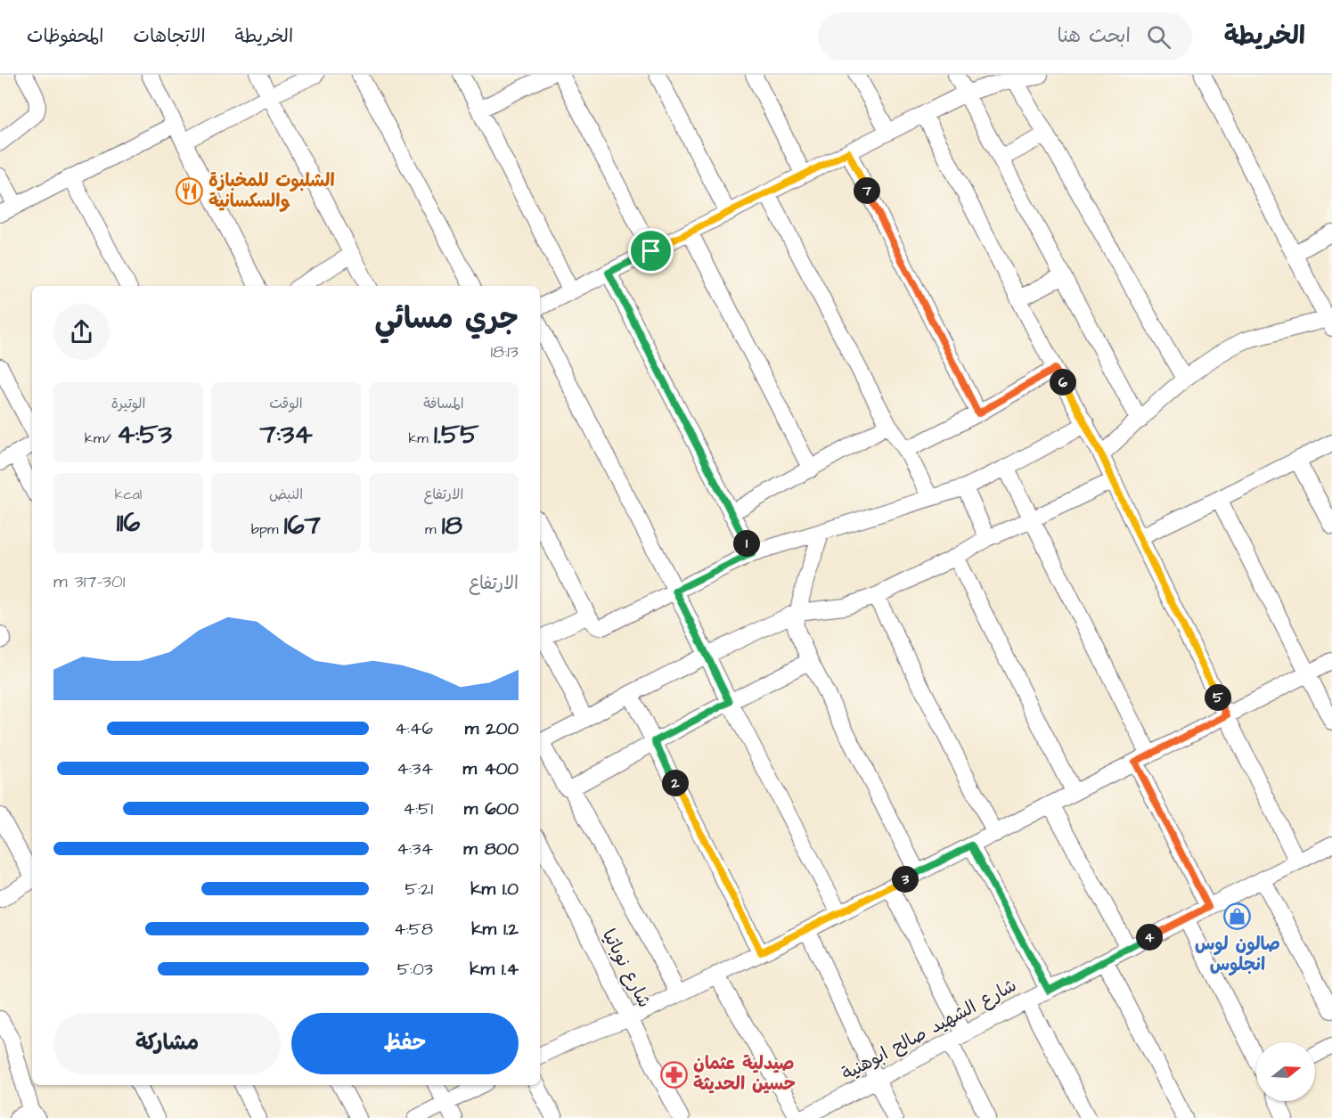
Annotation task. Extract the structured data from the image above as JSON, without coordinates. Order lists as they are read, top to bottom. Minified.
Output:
{"streets":{"street":["شارع نوباتيا","شارع الشهيد صالح ابوهنية"]},"places":{"restaurant":["الشلبوت للمخبازة والسكسانية"],"shop":["صالون لوس انجلوس"],"pharmacy":["صيدلية عثمان حسين الحديثة"]},"north":"right","page":{"header":"الخريطة","search":"ابحث هنا","nav":["الخريطة","الاتجاهات","المحفوظات"],"pins":["7","6","1","5","2","3","4"],"heading":["جري مسائي","18:13"],"stats":[["المسافة","1.55 km"],["الوقت","7:34"],["الوتيرة","4:53 /km"],["الارتفاع","18 m"],["النبض","167 bpm"],["kcal","116"]],"chart":["الارتفاع","301–317 m"],"list":[{"name":"200 m","note":"4:46"},{"name":"400 m","note":"4:34"},{"name":"600 m","note":"4:51"},{"name":"800 m","note":"4:34"},{"name":"1.0 km","note":"5:21"},{"name":"1.2 km","note":"4:58"},{"name":"1.4 km","note":"5:03"}],"buttons":["حفظ","مشاركة"]}}
